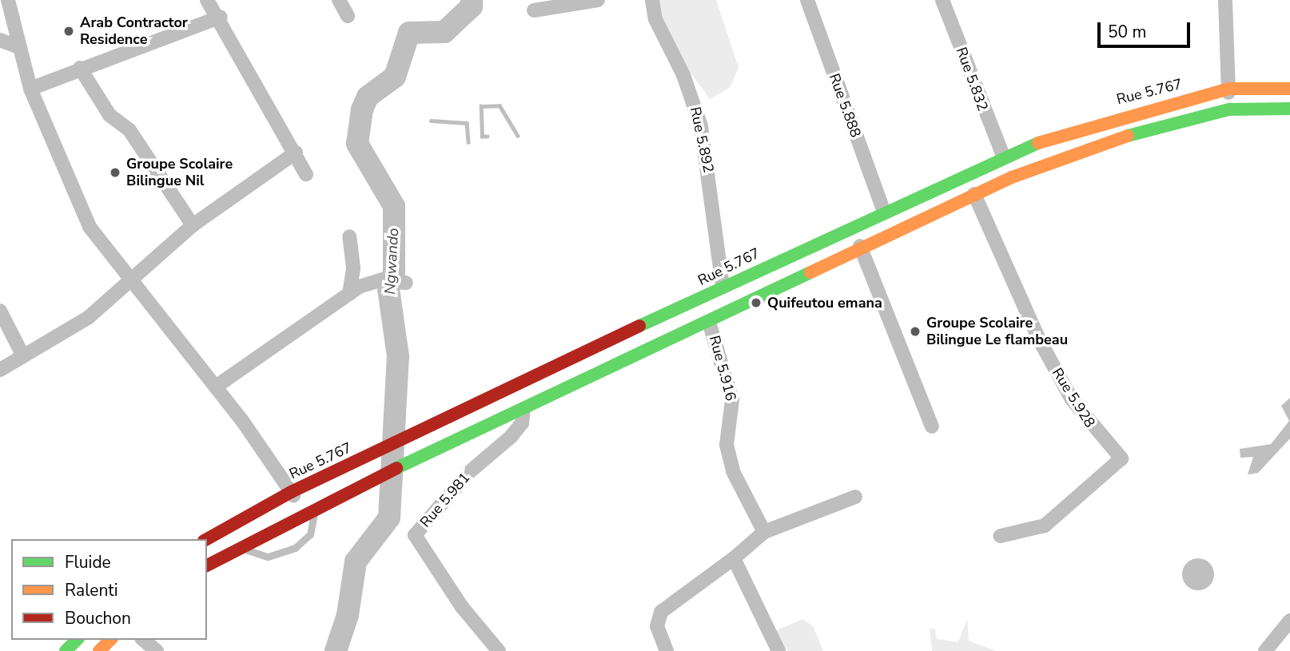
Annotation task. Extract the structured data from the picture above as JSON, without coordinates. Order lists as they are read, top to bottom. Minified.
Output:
{"streets":{"highway":["Rue 5.767"],"street":["Rue 5.832","Rue 5.888","Rue 5.892","Rue 5.916","Rue 5.928","Rue 5.981"]},"crossings":[["Rue 5.832","Rue 5.767"],["Rue 5.767","Rue 5.888"],["Rue 5.767","Rue 5.892"]],"water":["Ngwando"],"places":["Arab Contractor Residence","Groupe Scolaire Bilingue Nil","Quifeutou emana","Groupe Scolaire Bilingue Le flambeau"],"legend":["Fluide","Ralenti","Bouchon"],"scale_bar":"50 m"}
